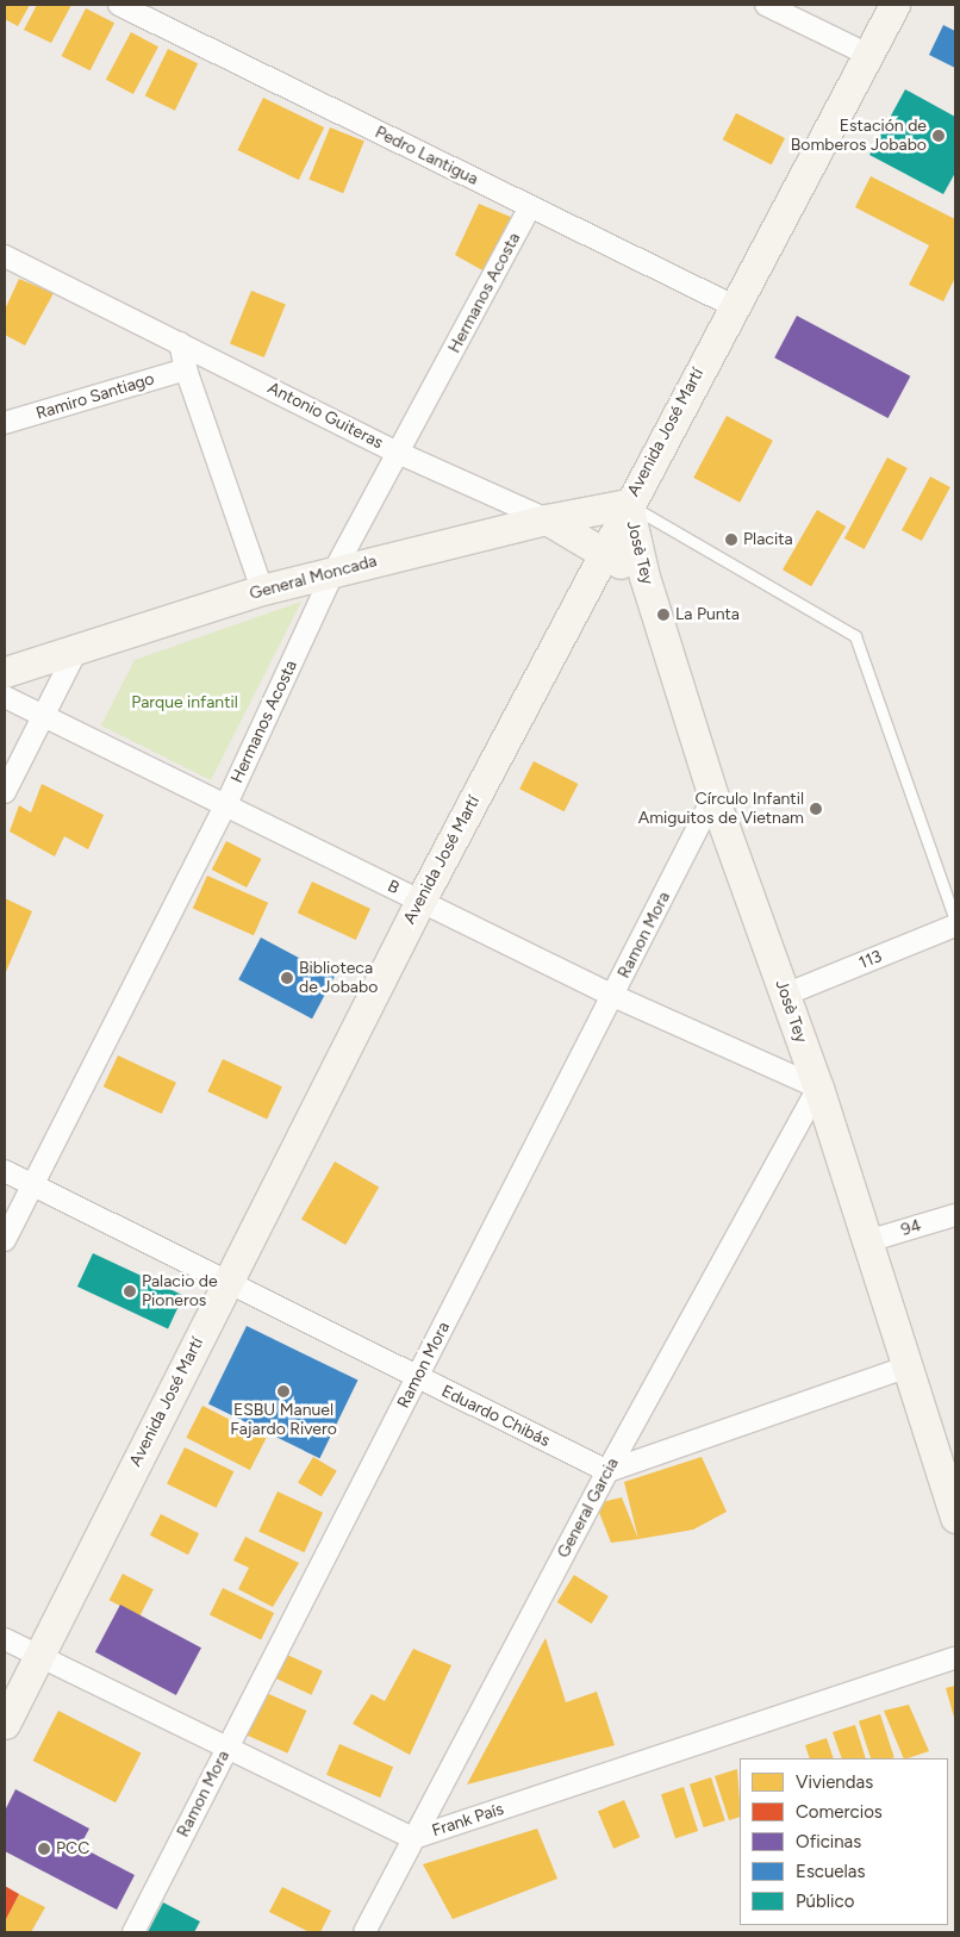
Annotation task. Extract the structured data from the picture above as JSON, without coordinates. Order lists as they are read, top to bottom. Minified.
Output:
{"streets":{"main road":["Antonio Guiteras","Avenida José Martí","Josè Tey","General Moncada"],"street":["Pedro Lantigua","Hermanos Acosta","Ramiro Santiago","B","Ramon Mora","113","94","Eduardo Chibás","General Garcia","Frank País"]},"crossings":[["Pedro Lantigua","Hermanos Acosta"],["Pedro Lantigua","Avenida José Martí"],["Hermanos Acosta","Antonio Guiteras"],["Hermanos Acosta","General Moncada"],["Hermanos Acosta","B"],["Hermanos Acosta","Eduardo Chibás"],["Antonio Guiteras","Avenida José Martí"],["Antonio Guiteras","Josè Tey"],["Antonio Guiteras","General Moncada"],["Avenida José Martí","Josè Tey"],["Avenida José Martí","General Moncada"],["Avenida José Martí","B"],["Avenida José Martí","Eduardo Chibás"],["Avenida José Martí","Frank País"],["Josè Tey","General Moncada"],["Josè Tey","B"],["Josè Tey","Ramon Mora"],["Josè Tey","113"],["Josè Tey","94"],["Josè Tey","General Garcia"],["B","Ramon Mora"],["B","General Garcia"],["Ramon Mora","Eduardo Chibás"],["Ramon Mora","Frank País"],["Eduardo Chibás","General Garcia"],["General Garcia","Frank País"]],"parks":["Parque infantil"],"places":["Estación de Bomberos Jobabo","Placita","La Punta","Círculo Infantil Amiguitos de Vietnam","Biblioteca de Jobabo","Palacio de Pioneros","ESBU Manuel Fajardo Rivero","PCC"],"legend":["Viviendas","Comercios","Oficinas","Escuelas","Público"]}
